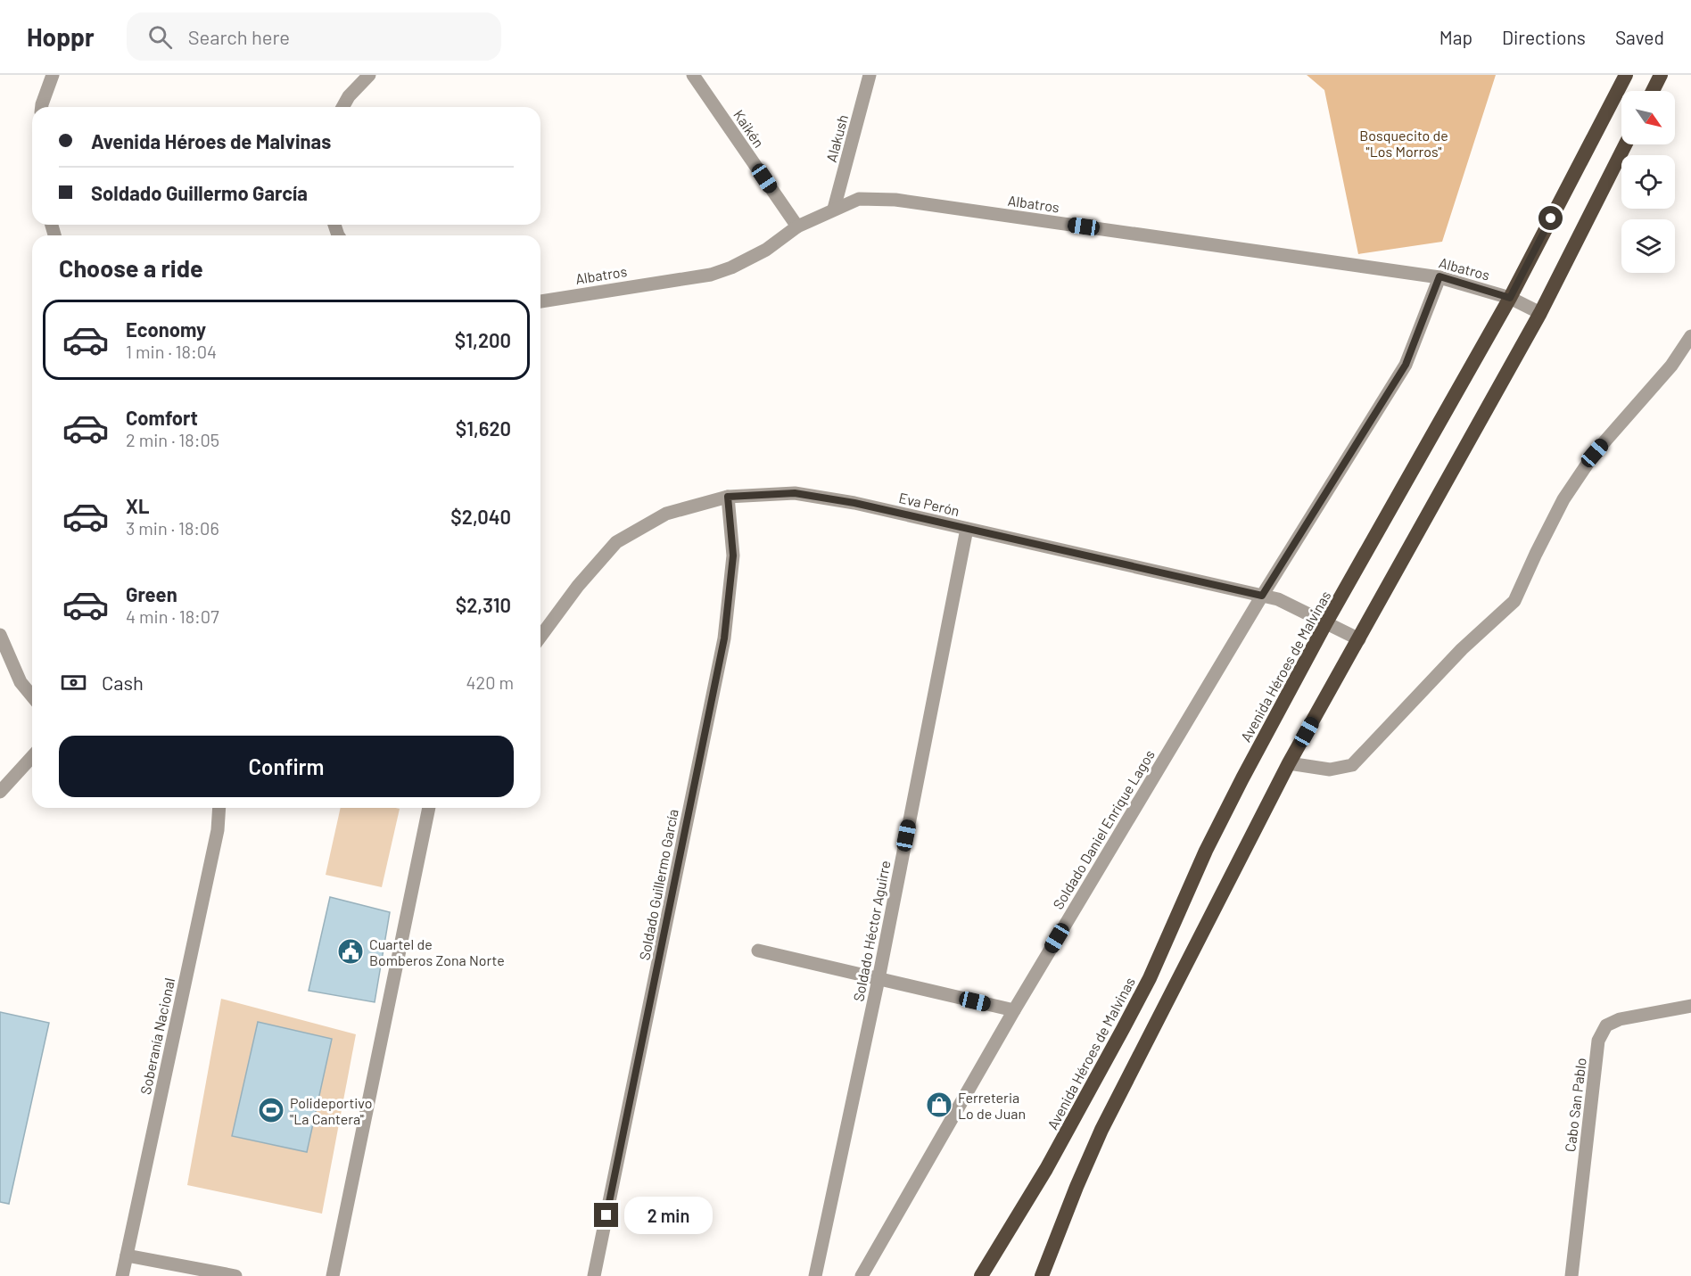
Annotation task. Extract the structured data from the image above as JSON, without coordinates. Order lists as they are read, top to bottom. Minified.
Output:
{"streets":{"highway":["Avenida Héroes de Malvinas"],"street":["Kaikén","Alakush","Albatros","Eva Perón","Soldado Daniel Enrique Lagos","Soldado Guillermo García","Soldado Héctor Aguirre","Soberanía Nacional","Cabo San Pablo"]},"crossings":[["Kaikén","Albatros"],["Alakush","Albatros"],["Albatros","Avenida Héroes de Malvinas"],["Albatros","Soldado Daniel Enrique Lagos"],["Eva Perón","Avenida Héroes de Malvinas"],["Eva Perón","Soldado Daniel Enrique Lagos"],["Eva Perón","Soldado Guillermo García"],["Eva Perón","Soldado Héctor Aguirre"]],"parks":["Bosquecito de \"Los Morros\""],"places":{"public building":["Cuartel de Bomberos Zona Norte"],"shop":["Ferreteria Lo de Juan"],"sports":["Polideportivo \"La Cantera\""]},"north":"bottom right","page":{"header":"Hoppr","search":"Search here","nav":["Map","Directions","Saved"],"banner":["Avenida Héroes de Malvinas","Soldado Guillermo García"],"heading":"Choose a ride","list":[{"name":"Economy","note":"1 min · 18:04","value":"$1,200"},{"name":"Comfort","note":"2 min · 18:05","value":"$1,620"},{"name":"XL","note":"3 min · 18:06","value":"$2,040"},{"name":"Green","note":"4 min · 18:07","value":"$2,310"}],"pay":["Cash","420 m"],"buttons":"Confirm","bubble":"2 min"}}
